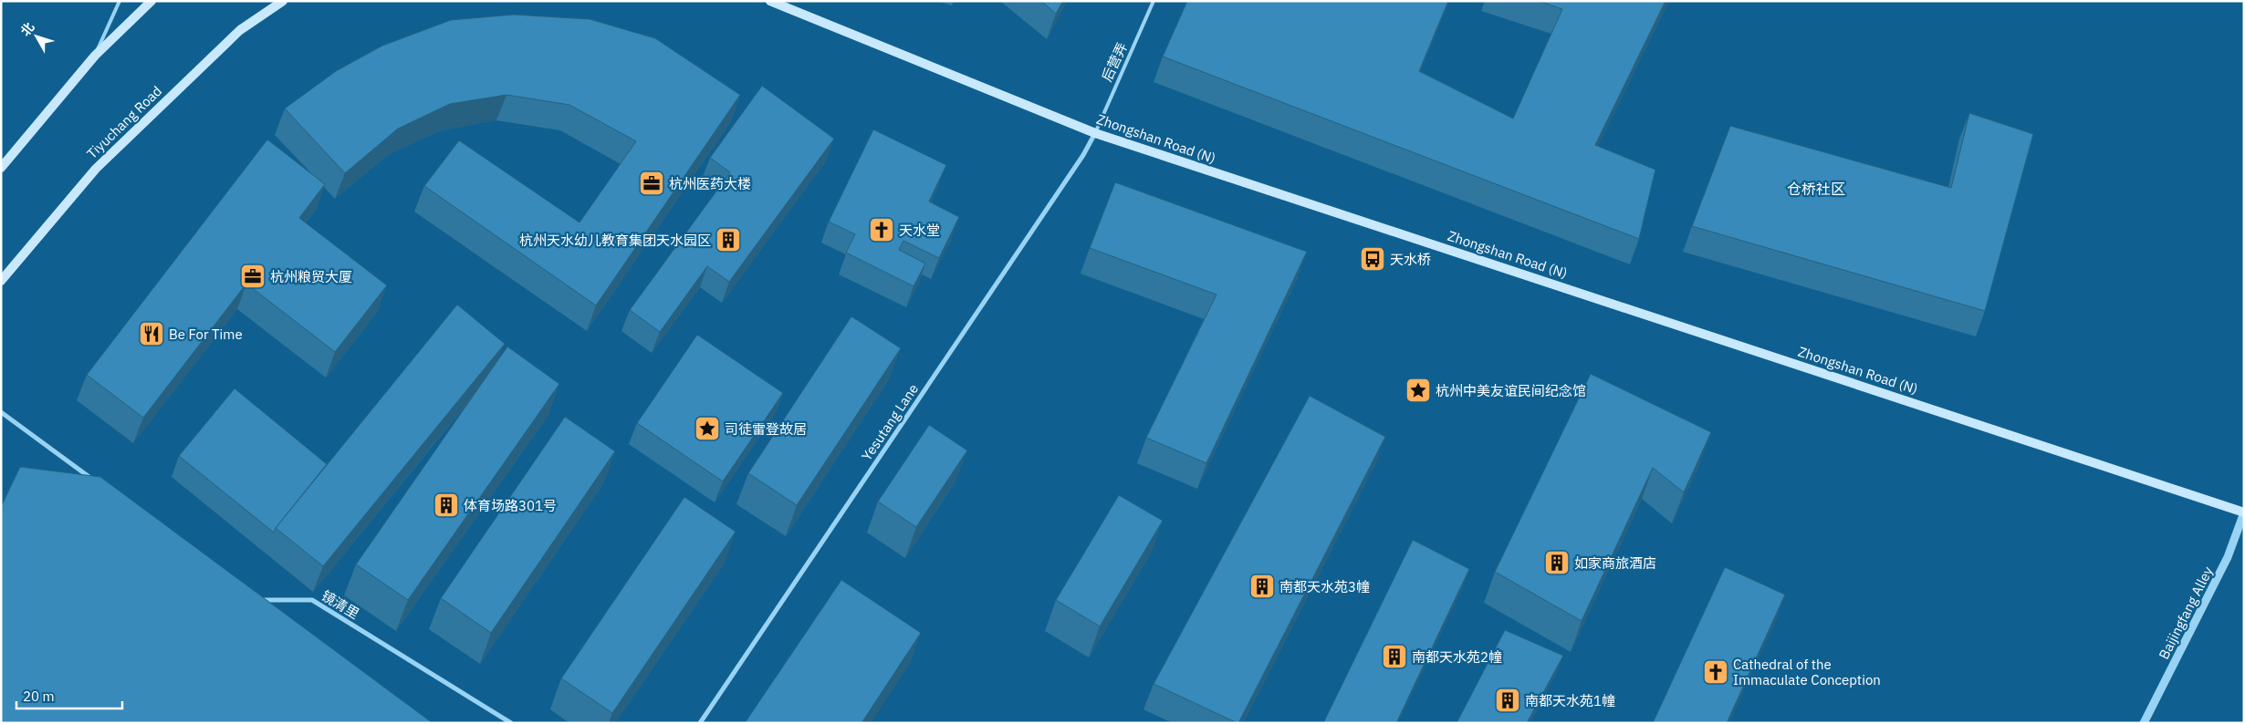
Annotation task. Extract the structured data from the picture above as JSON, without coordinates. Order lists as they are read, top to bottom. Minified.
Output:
{"streets":{"main road":["Tiyuchang Road","Zhongshan Road (N)"],"street":["Yesutang Lane","镜清里","Baijingfang Alley"],"lane":["后营弄"]},"crossings":[["后营弄","Zhongshan Road (N)"],["后营弄","Yesutang Lane"],["Zhongshan Road (N)","Yesutang Lane"],["Zhongshan Road (N)","Baijingfang Alley"]],"districts":["仓桥社区"],"places":{"office":["杭州医药大楼","杭州粮贸大厦"],"church":["天水堂","Cathedral of the Immaculate Conception"],"building":["杭州天水幼儿教育集团天水园区","体育场路301号","如家商旅酒店","南都天水苑3幢","南都天水苑2幢","南都天水苑1幢"],"bus stop":["天水桥"],"restaurant":["Be For Time"],"place":["杭州中美友谊民间纪念馆","司徒雷登故居"]},"scale_bar":"20 m","north":"top left"}
